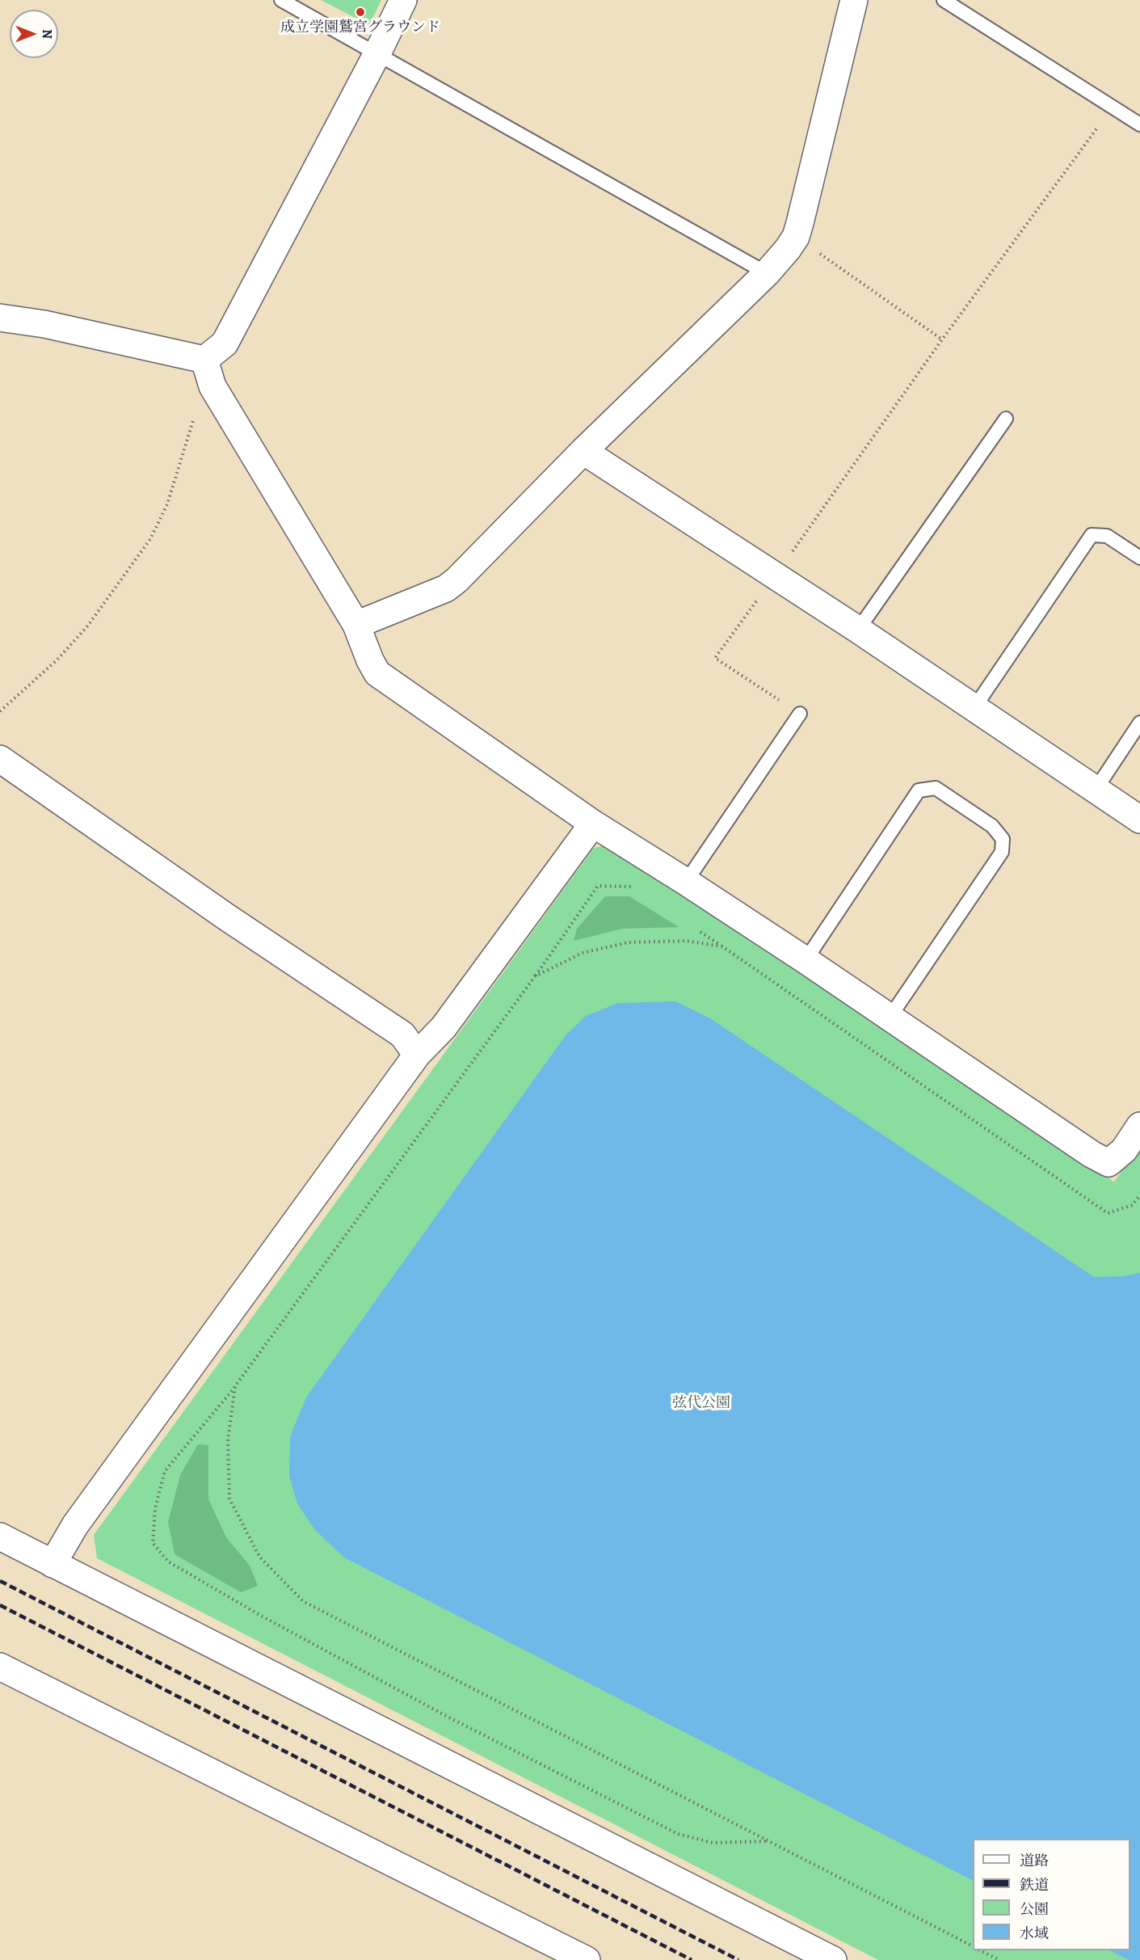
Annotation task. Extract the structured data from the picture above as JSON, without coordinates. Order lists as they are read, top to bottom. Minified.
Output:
{"parks":["弦代公園"],"places":["成立学園鷲宮グラウンド"],"legend":["道路","鉄道","公園","水域"],"north":"right"}
